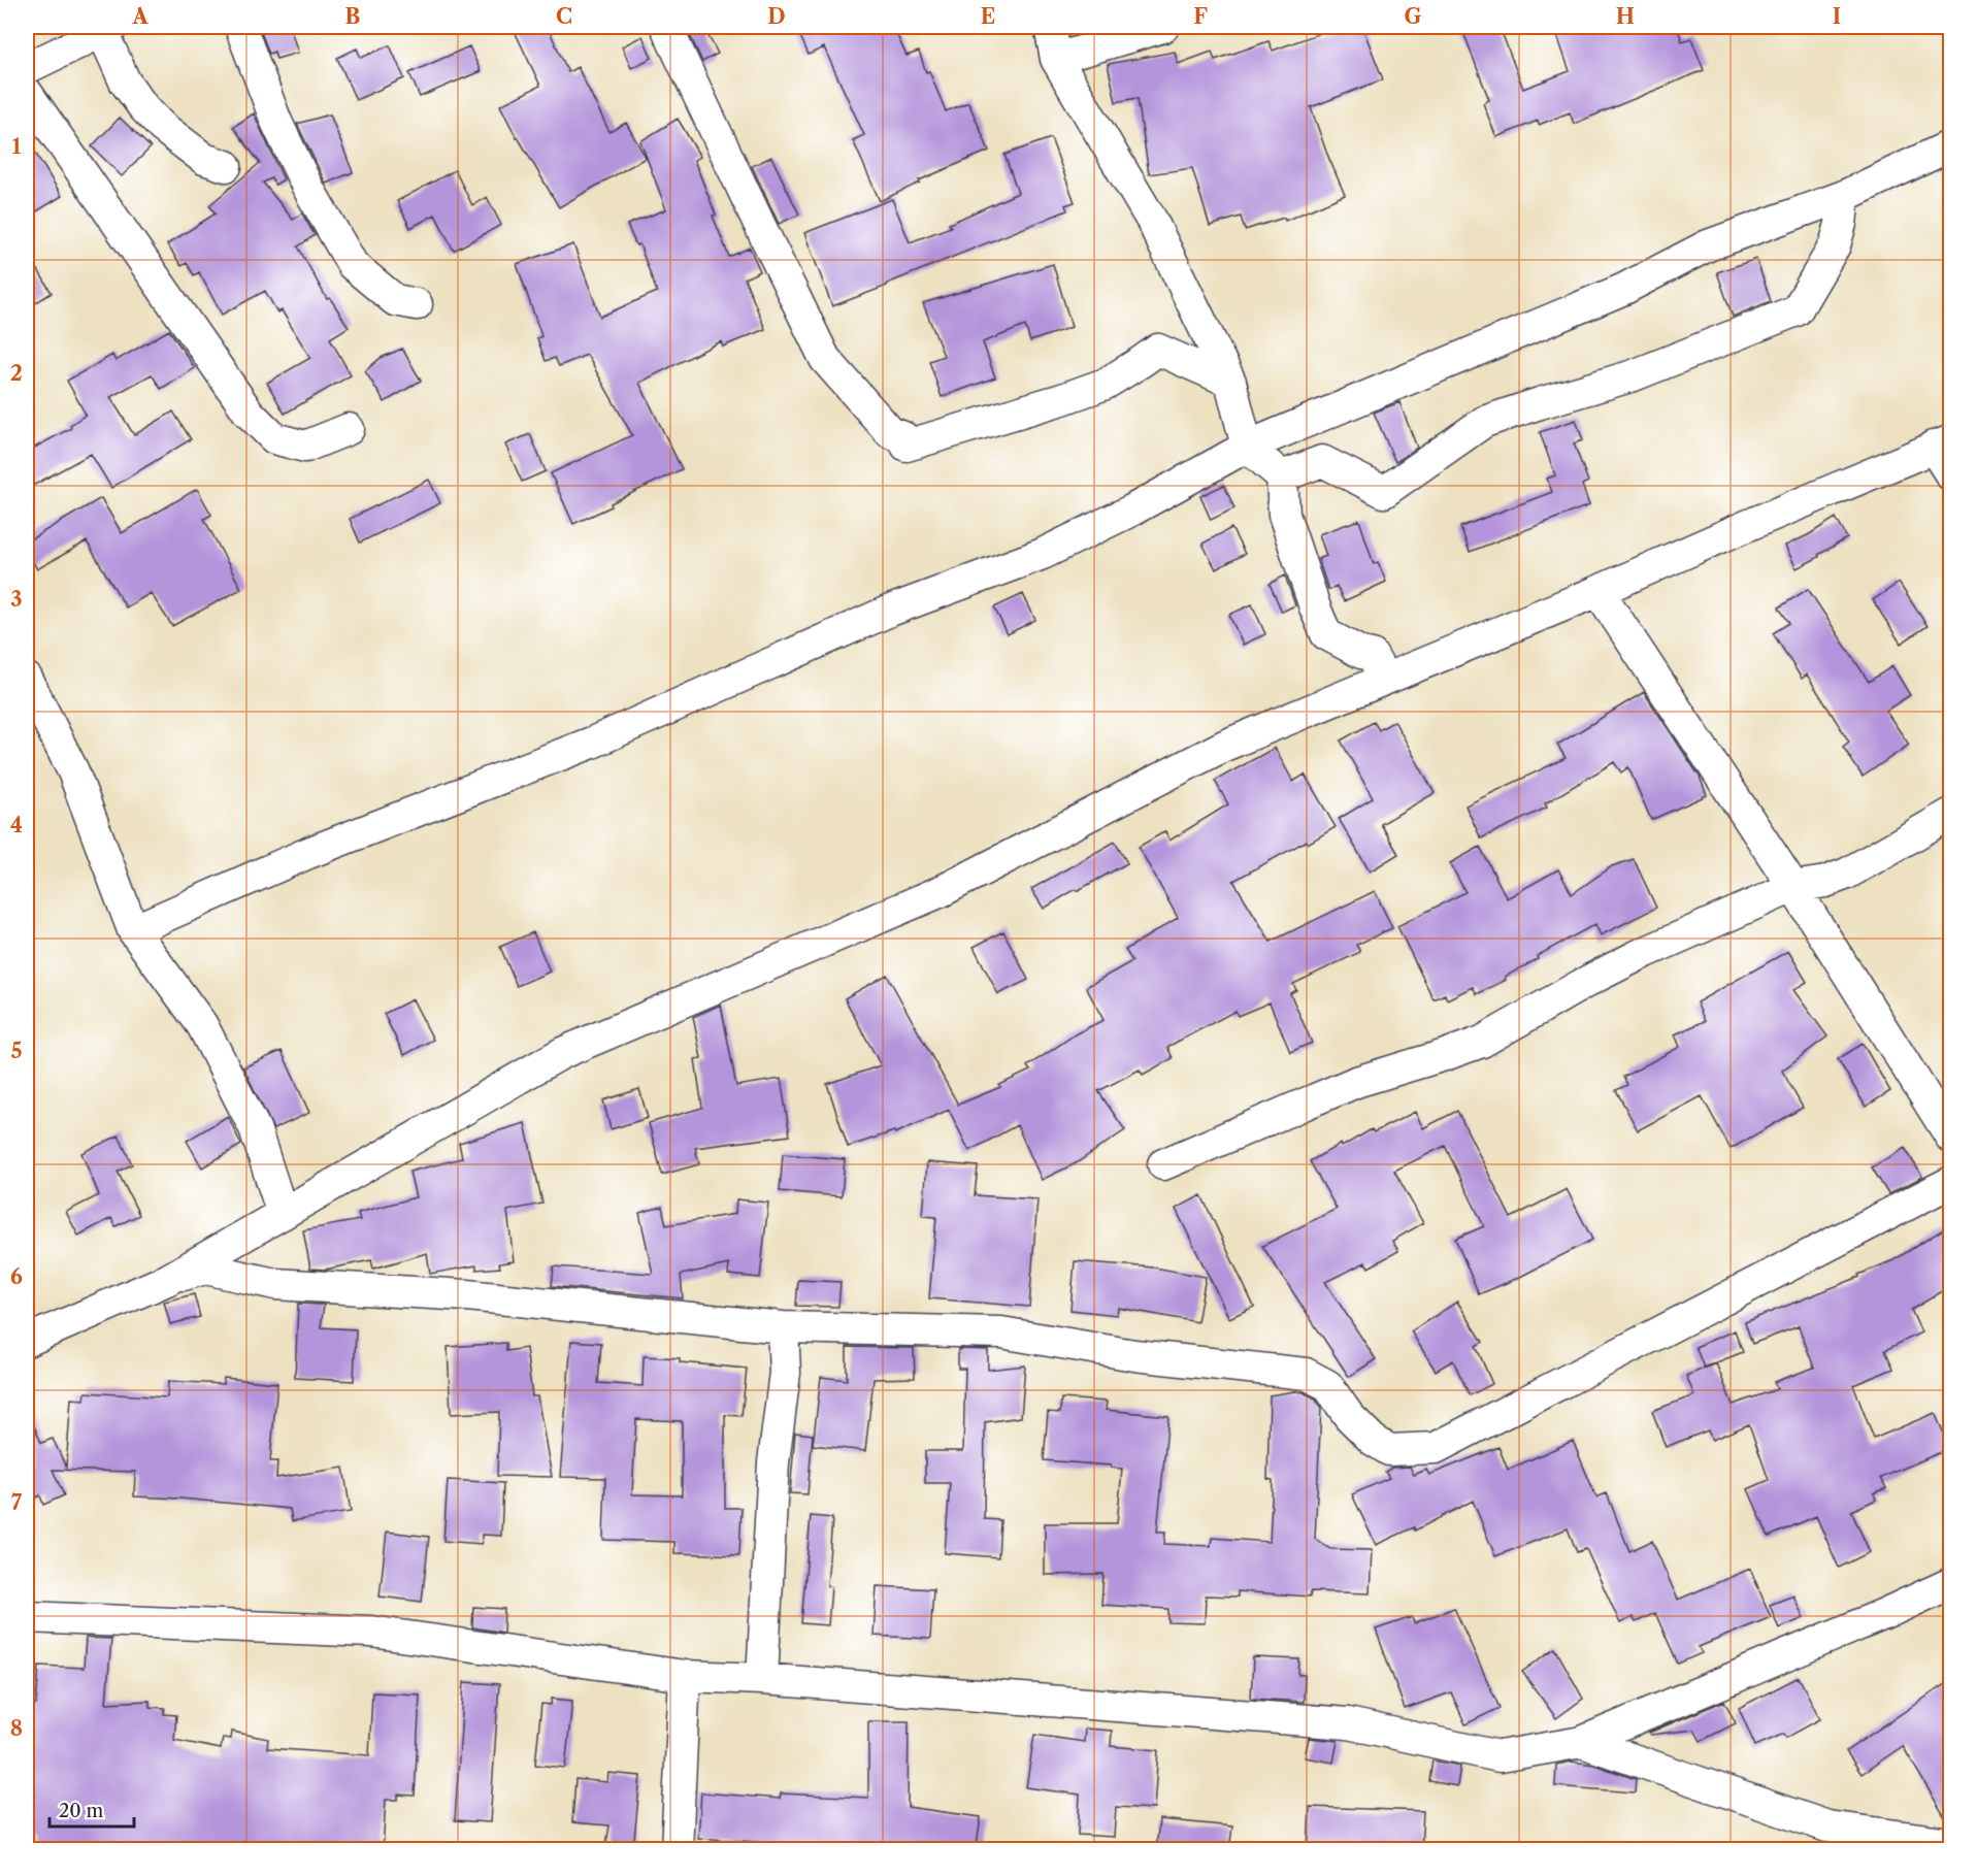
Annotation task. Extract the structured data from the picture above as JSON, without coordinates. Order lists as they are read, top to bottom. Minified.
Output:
{"scale_bar":"20 m","grid":{"columns":["A","B","C","D","E","F","G","H","I"],"rows":["1","2","3","4","5","6","7","8"]}}
